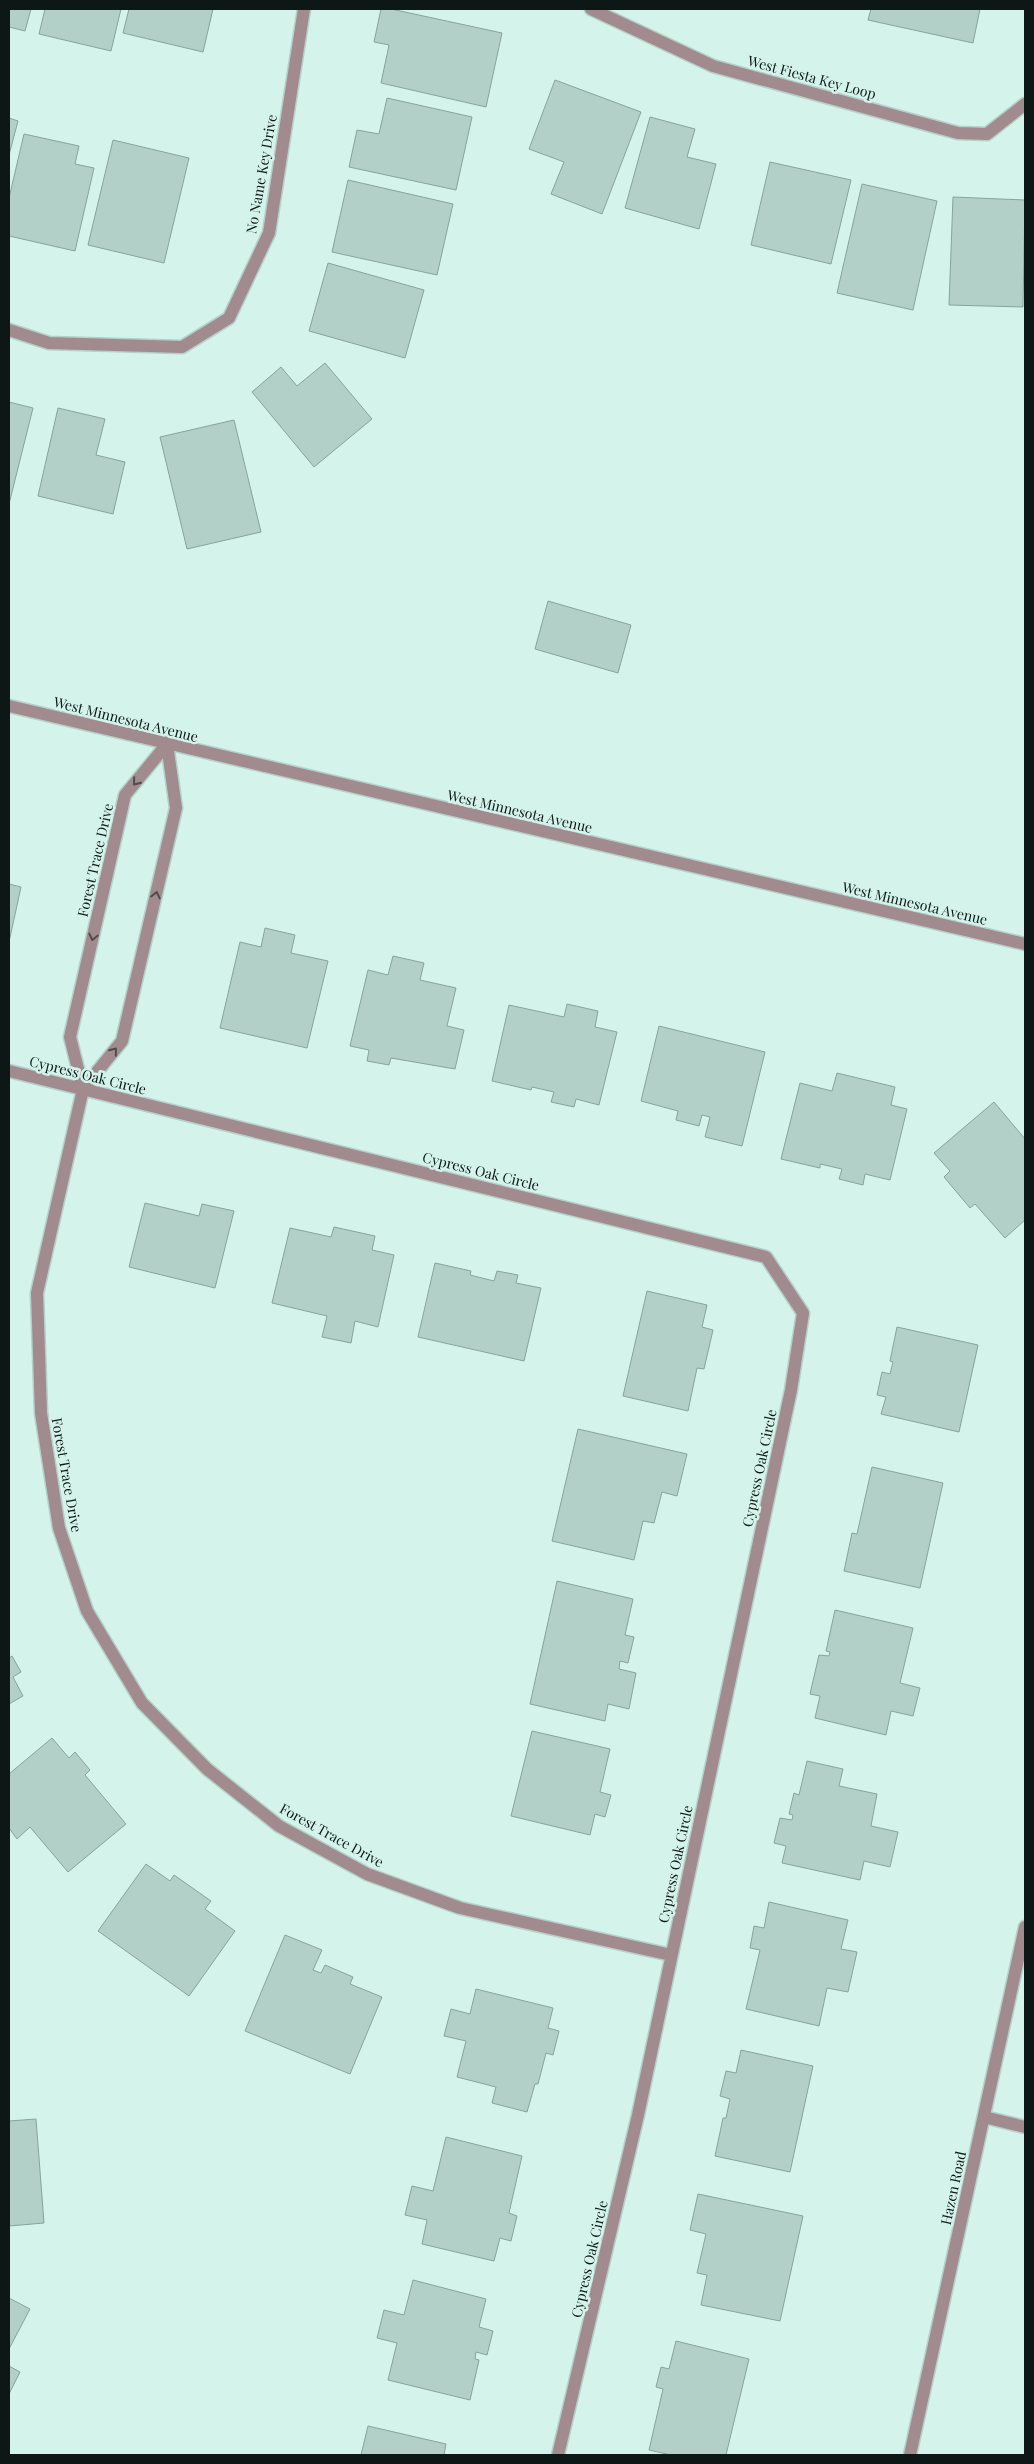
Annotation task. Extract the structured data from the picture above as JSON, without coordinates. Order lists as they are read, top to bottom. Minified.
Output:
{"streets":{"street":["West Fiesta Key Loop","No Name Key Drive","West Minnesota Avenue","Forest Trace Drive","Cypress Oak Circle","Hazen Road"]},"crossings":[["West Minnesota Avenue","Forest Trace Drive"],["Forest Trace Drive","Cypress Oak Circle"]]}
